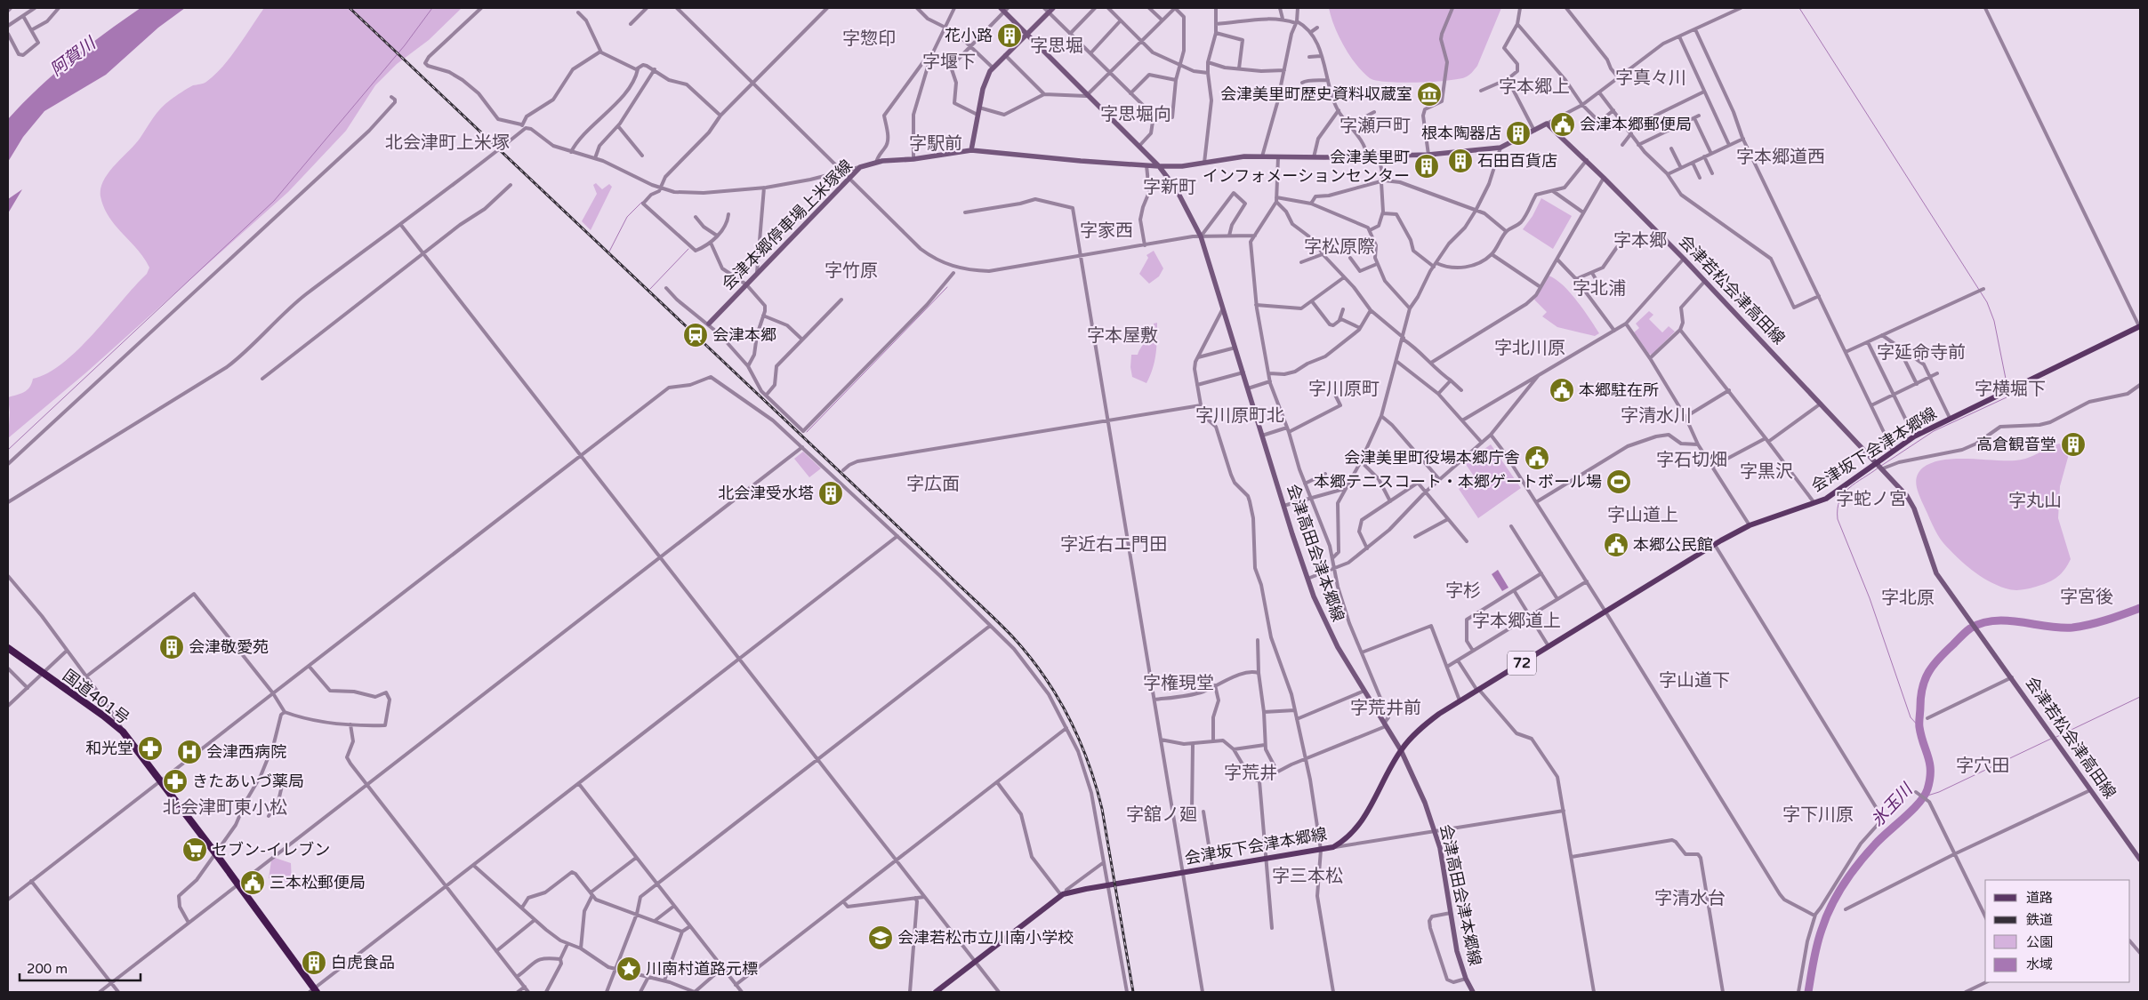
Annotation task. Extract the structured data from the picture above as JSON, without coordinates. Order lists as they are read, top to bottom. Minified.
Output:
{"streets":{"highway":["国道401号"],"main road":["会津本郷停車場上米塚線","会津若松会津高田線","会津坂下会津本郷線","会津高田会津本郷線","72"]},"crossings":[["会津本郷停車場上米塚線","会津高田会津本郷線"],["会津若松会津高田線","会津坂下会津本郷線"],["会津坂下会津本郷線","会津高田会津本郷線"]],"districts":["字惣印","字思堀","字堰下","字真々川","字本郷上","字思堀向","字瀬戸町","北会津町上米塚","字駅前","字本郷道西","字新町","字家西","字本郷","字松原際","字竹原","字北浦","字本屋敷","字北川原","字延命寺前","字川原町","字横堀下","字川原町北","字清水川","字石切畑","字黒沢","字広面","字蛇ノ宮","字丸山","字山道上","字近右エ門田","字杉","字宮後","字北原","字本郷道上","字山道下","字権現堂","字荒井前","字穴田","字荒井","北会津町東小松","字舘ノ廻","字下川原","字三本松","字清水台"],"water":["阿賀川","氷玉川"],"places":{"building":["花小路","根本陶器店","石田百貨店","会津美里町 インフォメーションセンター","高倉観音堂","北会津受水塔","会津敬愛苑","白虎食品"],"museum":["会津美里町歴史資料収蔵室"],"public building":["会津本郷郵便局","本郷駐在所","会津美里町役場本郷庁舎","本郷公民館","三本松郵便局"],"station":["会津本郷"],"sports":["本郷テニスコート・本郷ゲートボール場"],"pharmacy":["和光堂","きたあいづ薬局"],"hospital":["会津西病院"],"supermarket":["セブン-イレブン"],"school or university":["会津若松市立川南小学校"],"place":["川南村道路元標"]},"legend":["道路","鉄道","公園","水域"],"scale_bar":"200 m"}
